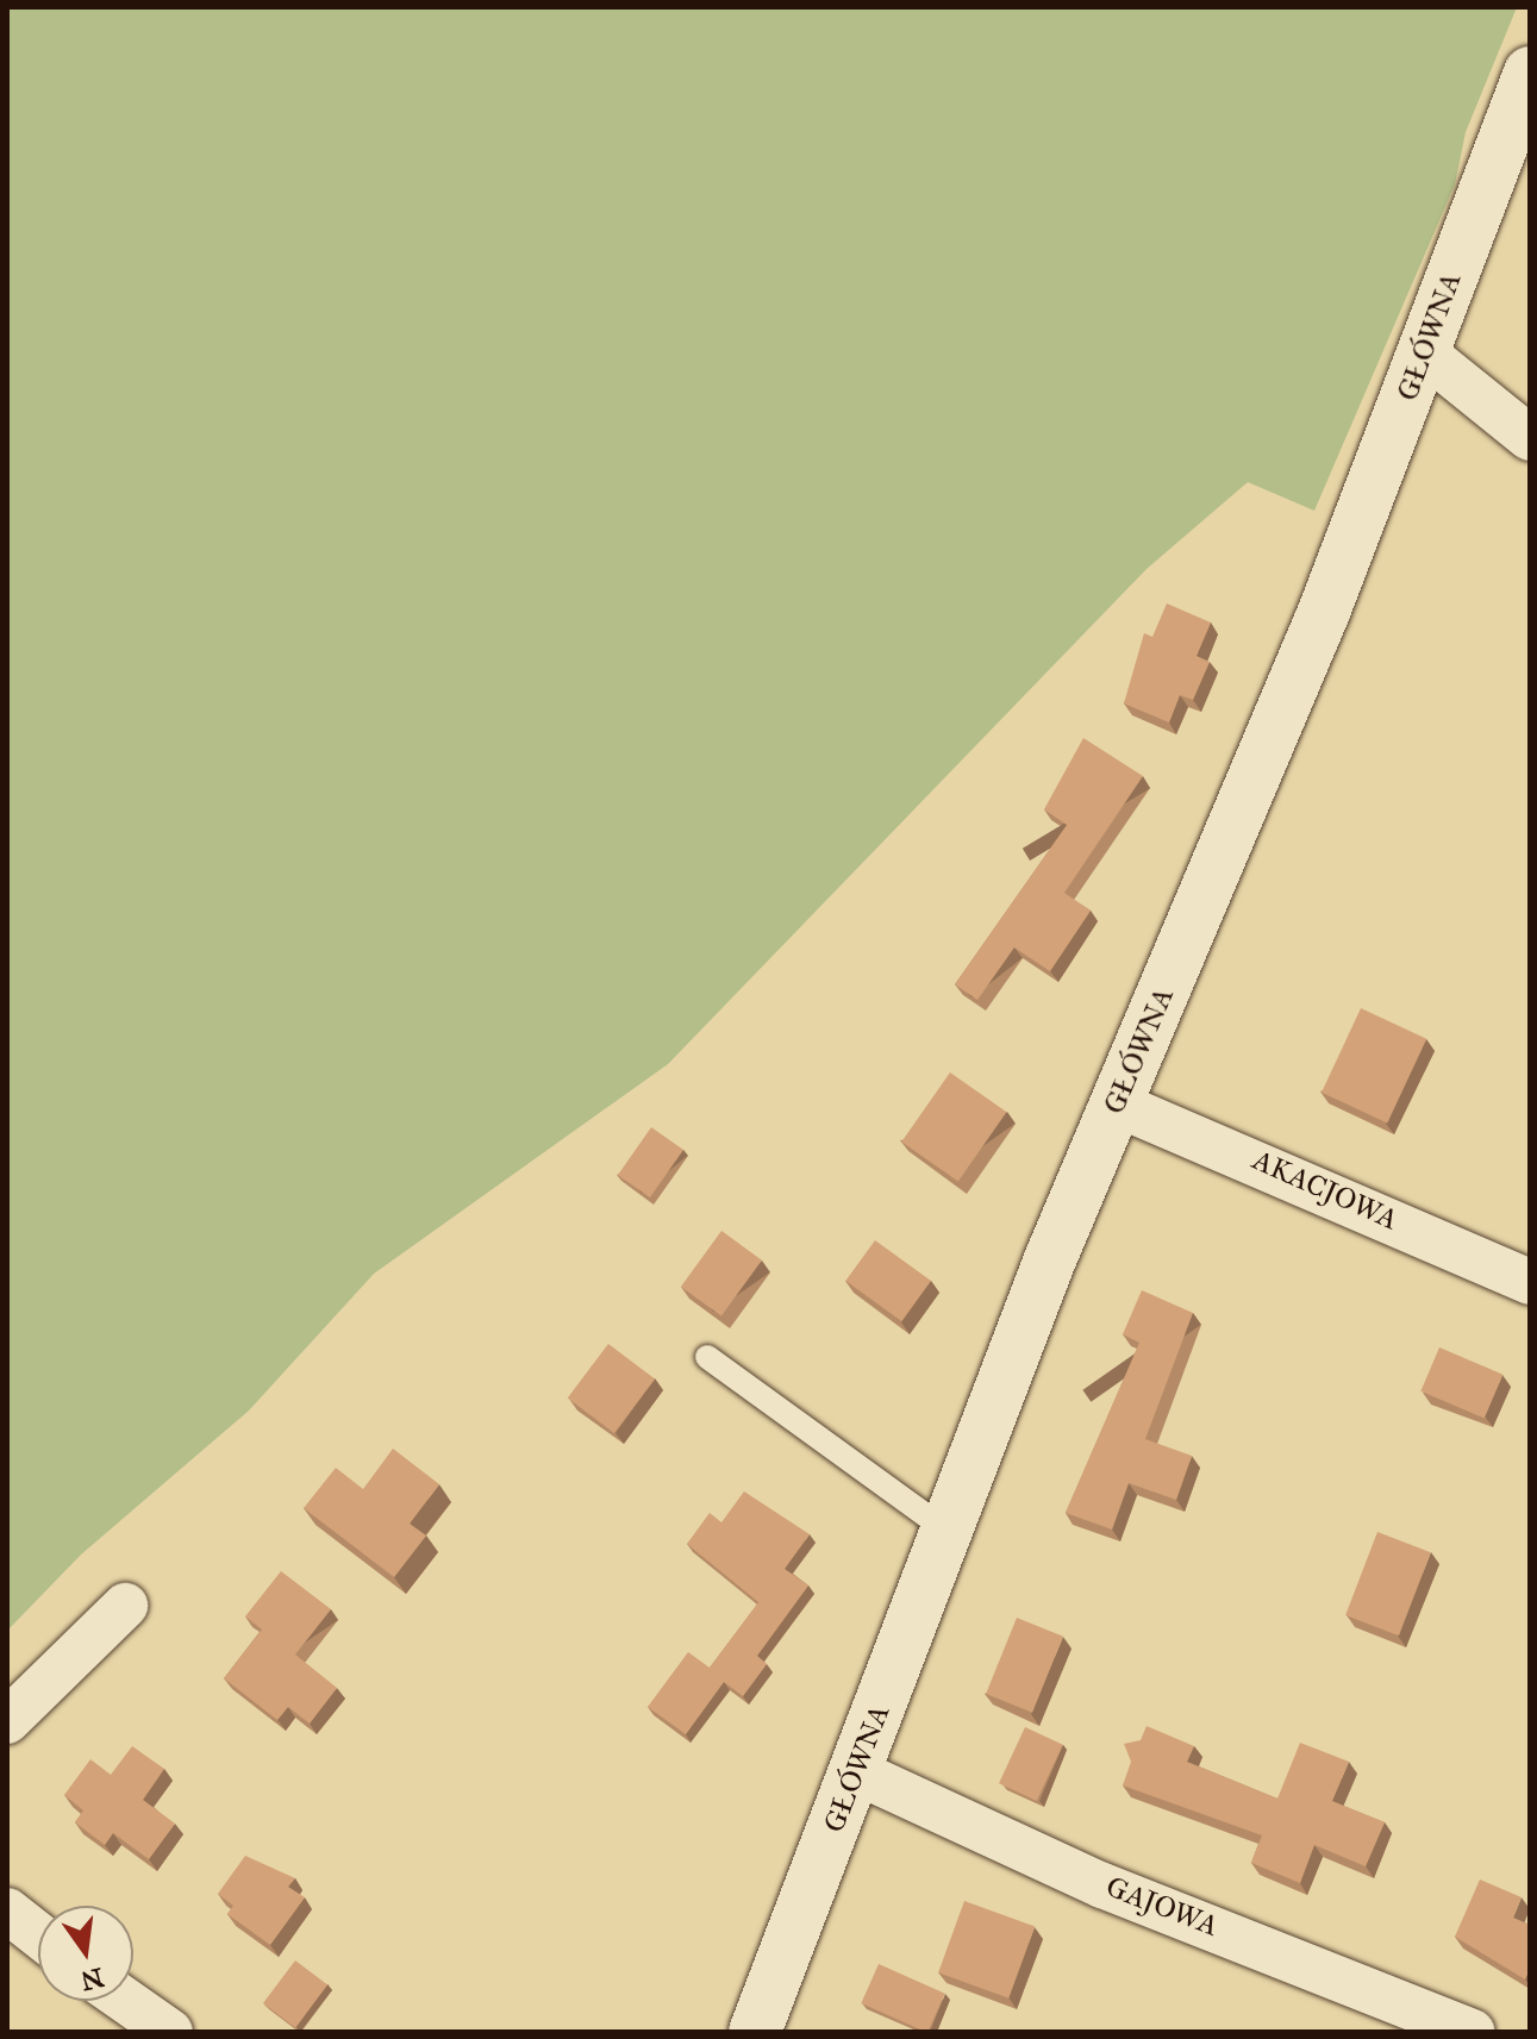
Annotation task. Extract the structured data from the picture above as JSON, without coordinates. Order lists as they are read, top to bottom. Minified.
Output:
{"streets":{"street":["GŁÓWNA","AKACJOWA","GAJOWA"]},"crossings":[["GŁÓWNA","AKACJOWA"],["GŁÓWNA","GAJOWA"]],"north":"bottom"}
